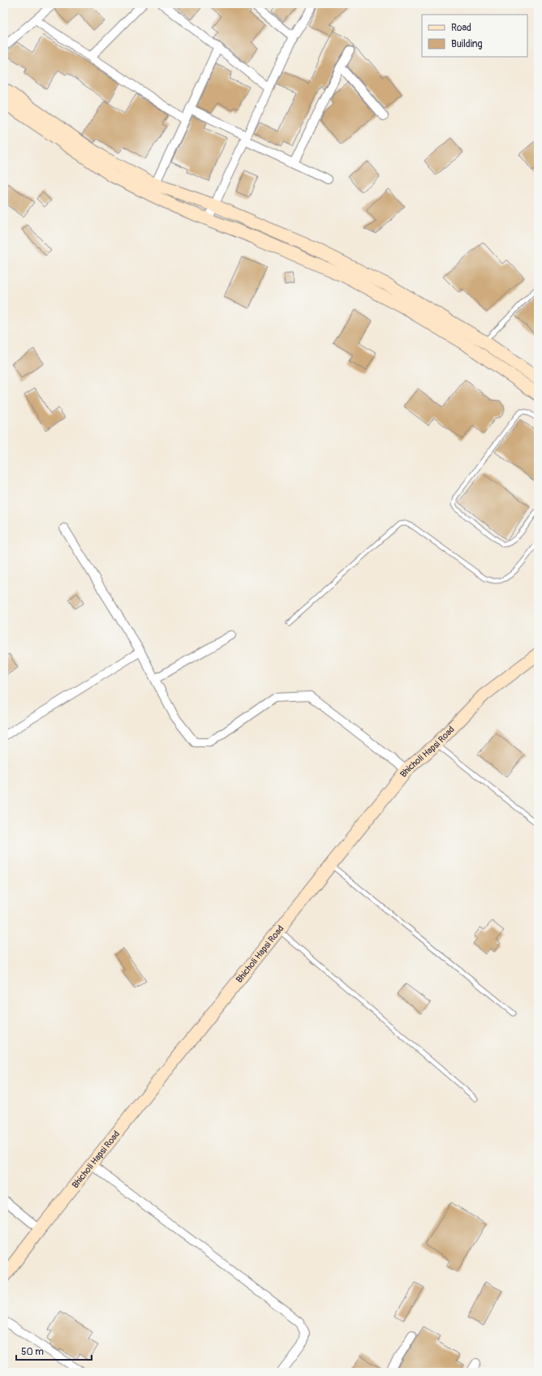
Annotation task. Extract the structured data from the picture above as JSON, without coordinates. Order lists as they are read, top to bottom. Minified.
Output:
{"streets":{"street":["Bhicholi Hapsi Road"]},"legend":["Road","Building"],"scale_bar":"50 m"}
